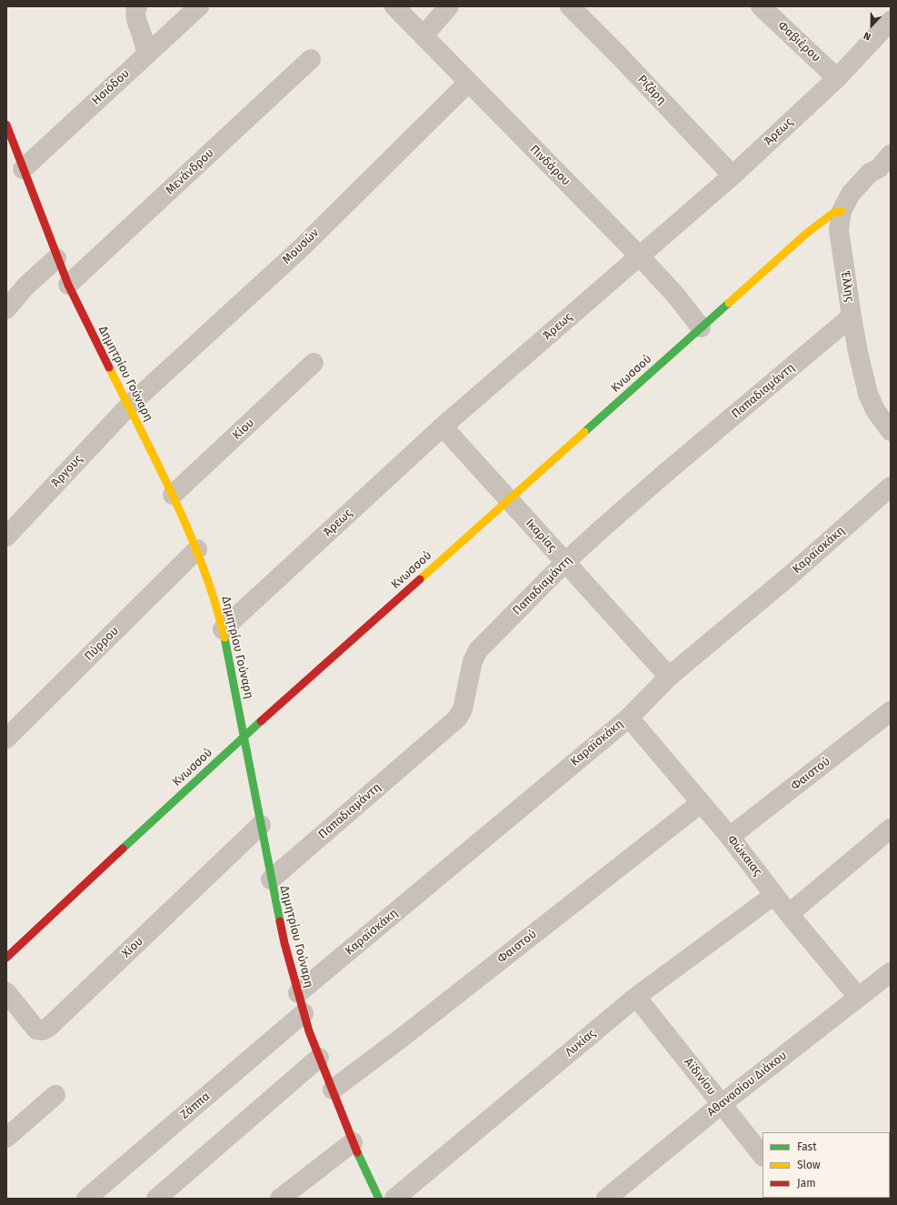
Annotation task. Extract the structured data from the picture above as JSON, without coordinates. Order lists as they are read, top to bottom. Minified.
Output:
{"streets":{"street":["Φαβιέρου","Ησιόδου","Ριζάρη","Άρεως","Πινδάρου","Μενάνδρου","Μουσών","Έλλης","Δημητρίου Γούναρη","Κνωσσού","Παπαδιαμάντη","Κίου","Άργους","Ικαρίας","Καραϊσκάκη","Πύρρου","Φαιστού","Φώκαιας","Χίου","Λυκίας","Αϊδινίου","Αθανασίου Διάκου","Ζάππα"]},"crossings":[["Φαβιέρου","Άρεως"],["Ησιόδου","Δημητρίου Γούναρη"],["Ριζάρη","Άρεως"],["Άρεως","Πινδάρου"],["Άρεως","Δημητρίου Γούναρη"],["Άρεως","Ικαρίας"],["Πινδάρου","Μουσών"],["Πινδάρου","Κνωσσού"],["Μενάνδρου","Δημητρίου Γούναρη"],["Μουσών","Δημητρίου Γούναρη"],["Μουσών","Άργους"],["Έλλης","Κνωσσού"],["Έλλης","Παπαδιαμάντη"],["Δημητρίου Γούναρη","Κνωσσού"],["Δημητρίου Γούναρη","Παπαδιαμάντη"],["Δημητρίου Γούναρη","Κίου"],["Δημητρίου Γούναρη","Άργους"],["Δημητρίου Γούναρη","Καραϊσκάκη"],["Δημητρίου Γούναρη","Πύρρου"],["Δημητρίου Γούναρη","Φαιστού"],["Δημητρίου Γούναρη","Χίου"],["Δημητρίου Γούναρη","Ζάππα"],["Κνωσσού","Ικαρίας"],["Παπαδιαμάντη","Ικαρίας"],["Ικαρίας","Καραϊσκάκη"],["Καραϊσκάκη","Φώκαιας"],["Φαιστού","Φώκαιας"],["Φώκαιας","Λυκίας"],["Φώκαιας","Αθανασίου Διάκου"],["Λυκίας","Αϊδινίου"],["Αϊδινίου","Αθανασίου Διάκου"]],"legend":["Fast","Slow","Jam"],"north":"bottom"}
